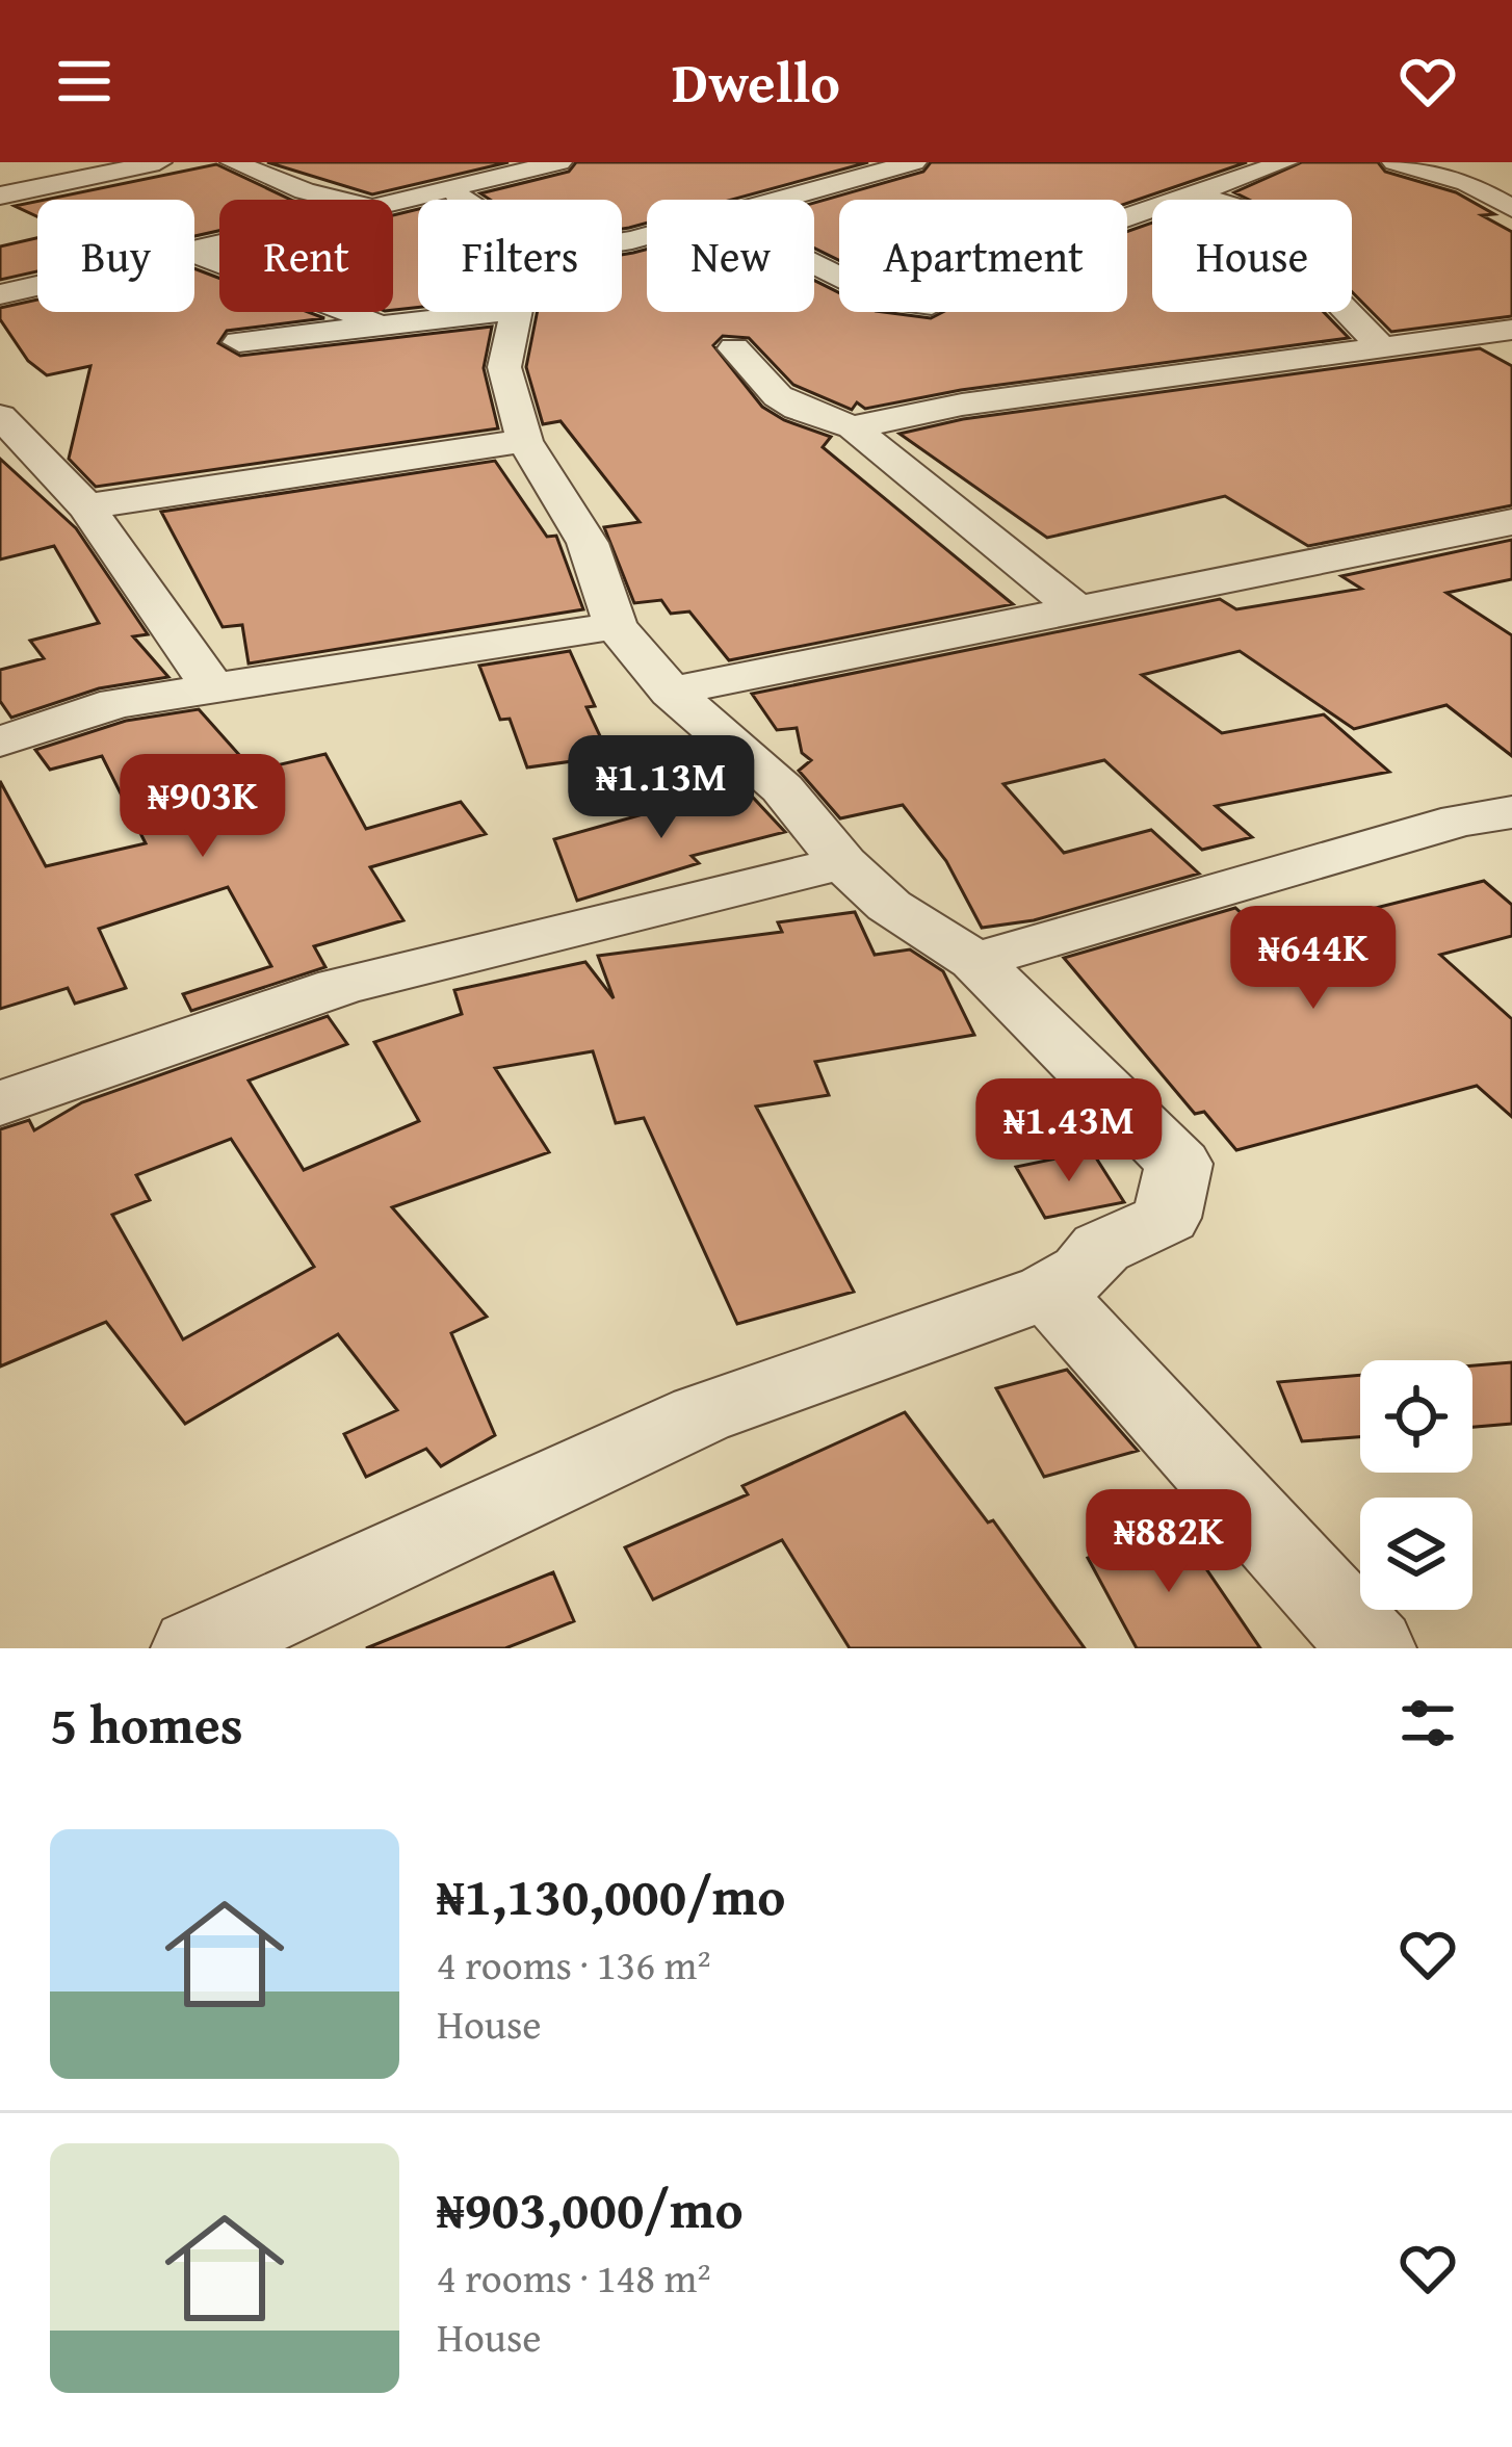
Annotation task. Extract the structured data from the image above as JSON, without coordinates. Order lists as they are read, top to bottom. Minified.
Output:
{"page":{"header":"Dwello","chip":["Buy","Rent","Filters","New","Apartment","House"],"price":["₦1.13M","₦903K","₦644K","₦1.43M","₦882K"],"heading":"5 homes","list":[{"name":"₦1,130,000/mo","note":"4 rooms · 136 m² · House"},{"name":"₦903,000/mo","note":"4 rooms · 148 m² · House"}]}}
